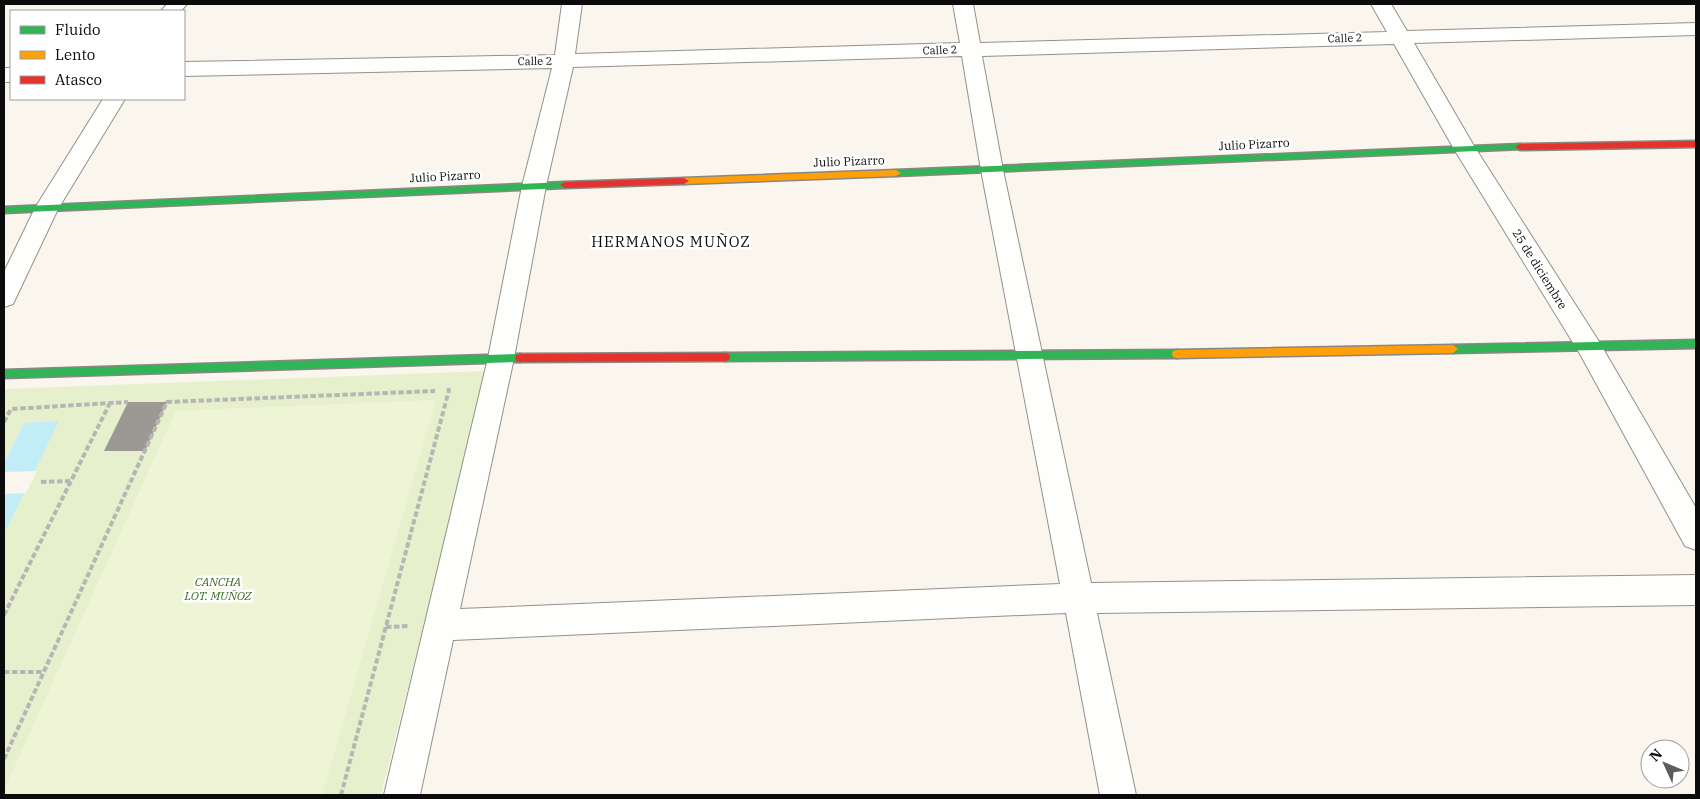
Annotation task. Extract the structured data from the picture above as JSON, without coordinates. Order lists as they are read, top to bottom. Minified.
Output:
{"streets":{"street":["Calle 2","Julio Pizarro","25 de diciembre"]},"crossings":[["Calle 2","25 de diciembre"],["Julio Pizarro","25 de diciembre"]],"districts":["HERMANOS MUÑOZ"],"parks":["CANCHA LOT. MUÑOZ"],"legend":["Fluido","Lento","Atasco"],"north":"top left"}
